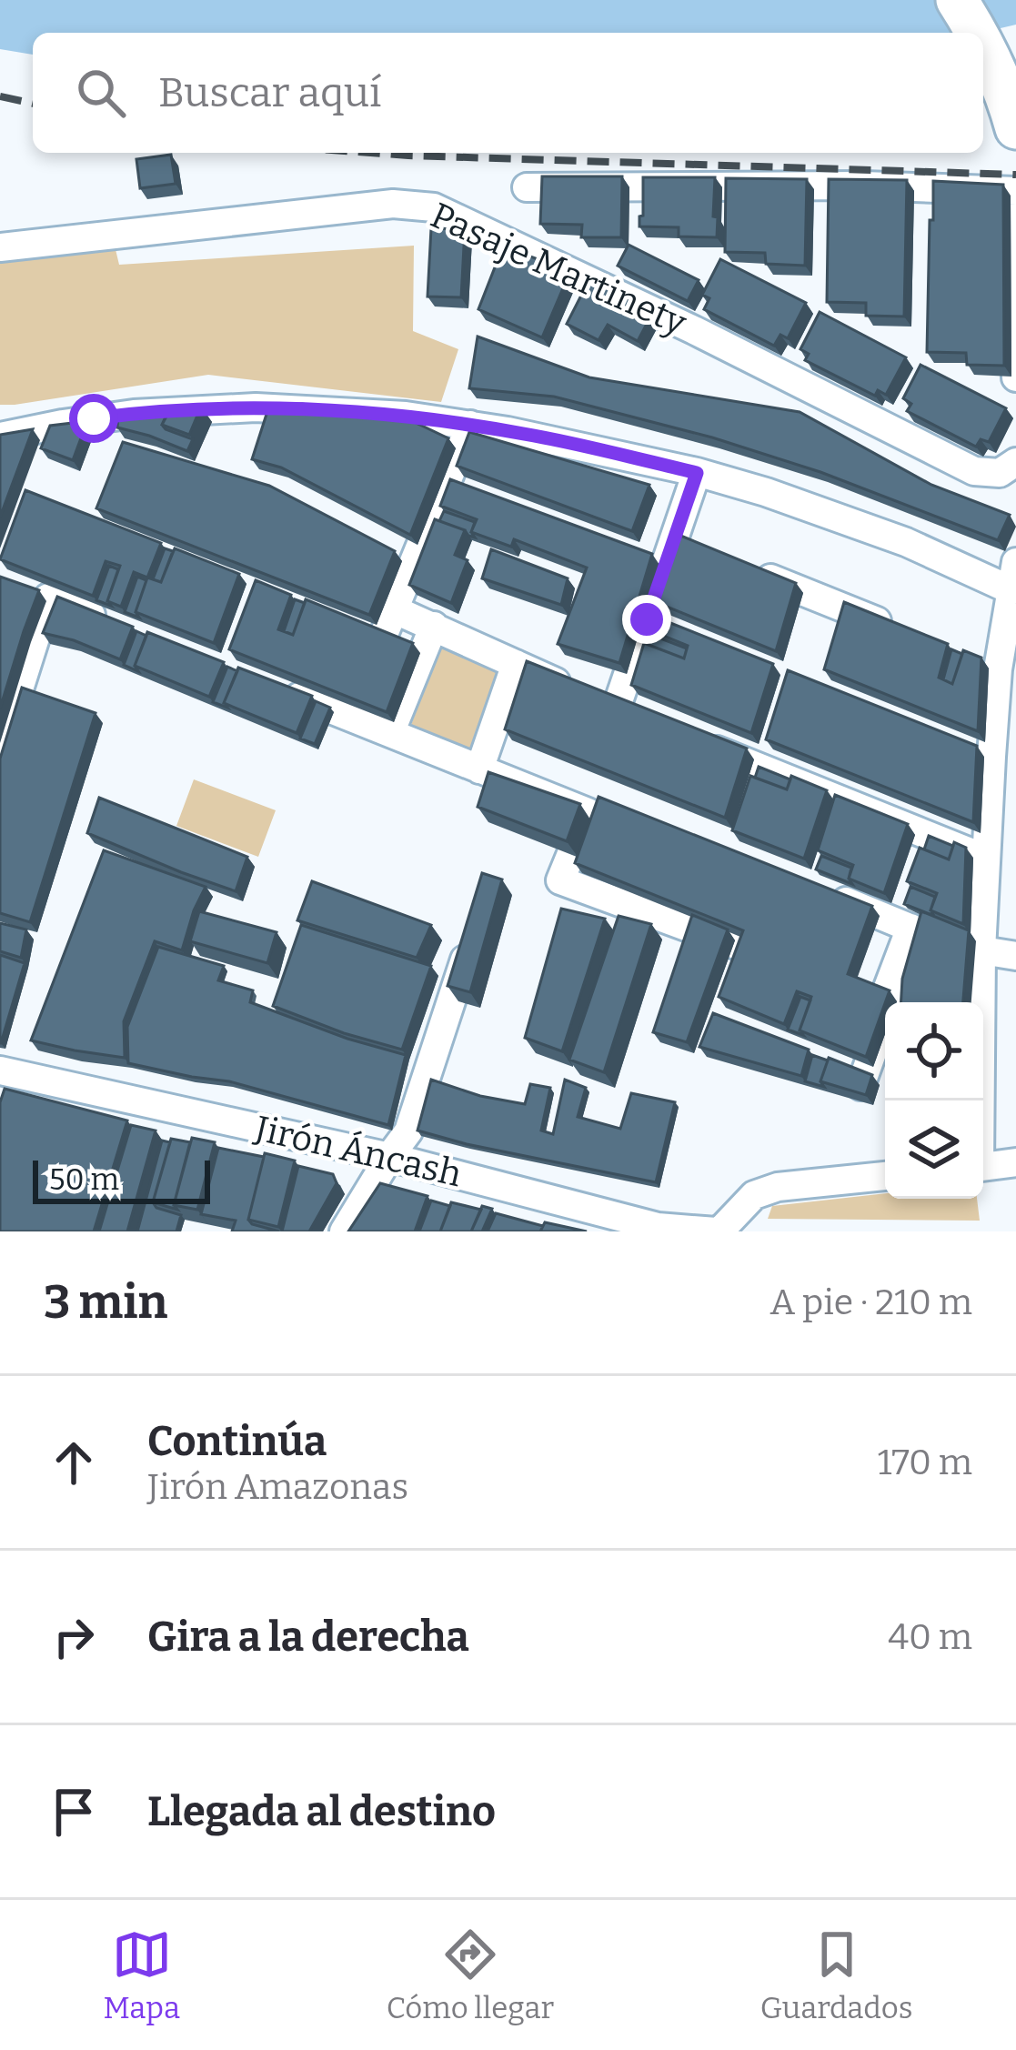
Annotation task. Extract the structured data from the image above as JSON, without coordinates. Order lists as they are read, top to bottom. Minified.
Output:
{"streets":{"street":["Pasaje Martinety","Jirón Áncash"]},"scale_bar":"50 m","page":{"search":"Buscar aquí","scale":"50 m","heading":["3 min","A pie · 210 m"],"list":[["Continúa","Jirón Amazonas","170 m"],["Gira a la derecha","40 m"],"Llegada al destino"],"nav":["Mapa","Cómo llegar","Guardados"]}}
